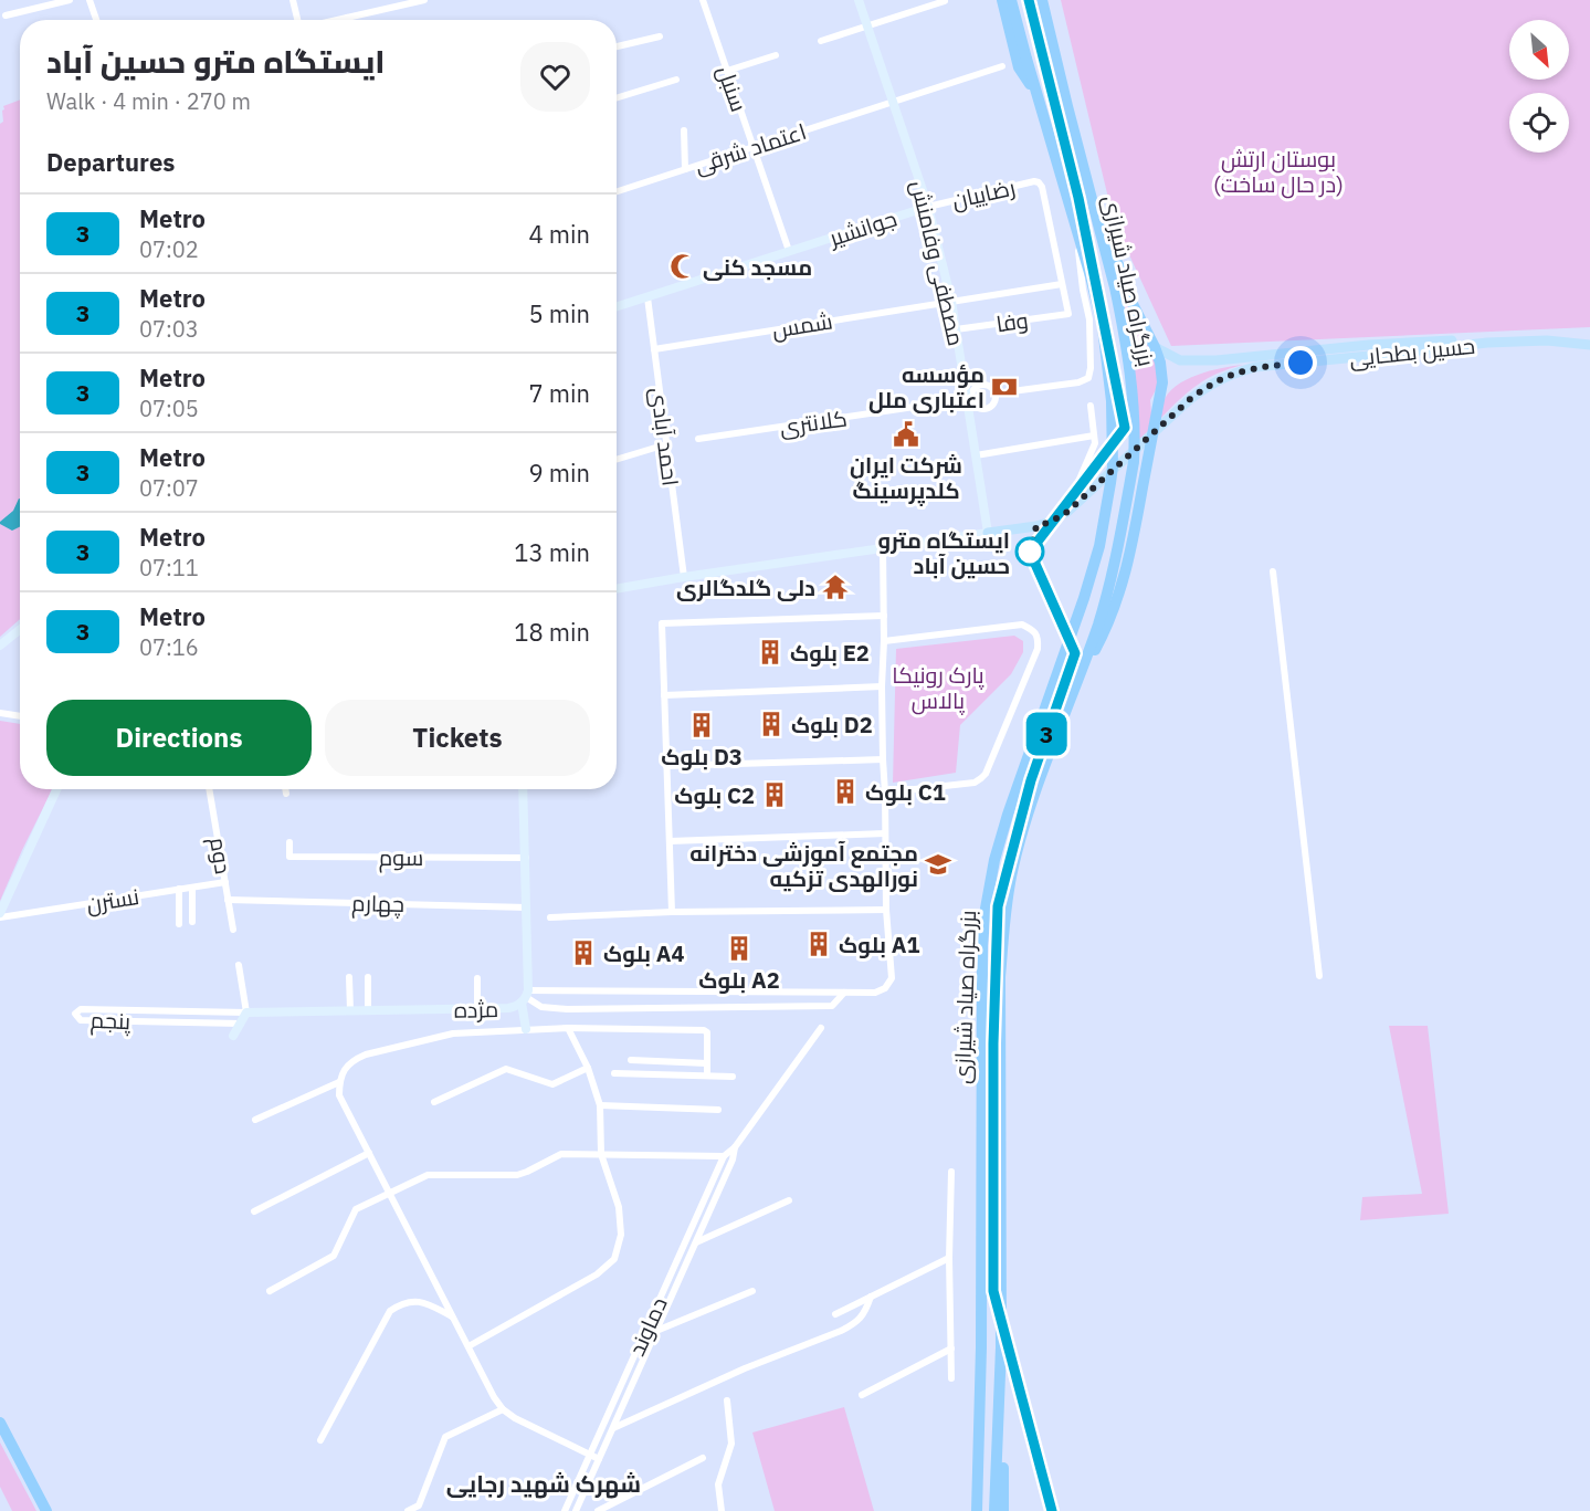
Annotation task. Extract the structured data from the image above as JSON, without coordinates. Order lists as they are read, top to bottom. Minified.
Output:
{"streets":{"highway":["بزرگراه صیاد شیرازی"],"main road":["جوانشیر","مصطفی وفامنش","حسین بطحایی","مژده"],"street":["سنبل","اعتماد شرقی","رضاییان","وفا","شمس","کلانتری","احمد آبادی","دوم","سوم","نسترن","چهارم","پنجم","دماوند"]},"crossings":[["سنبل","اعتماد شرقی"],["سنبل","جوانشیر"],["اعتماد شرقی","مصطفی وفامنش"],["رضاییان","جوانشیر"],["رضاییان","مصطفی وفامنش"],["رضاییان","وفا"],["رضاییان","شمس"],["جوانشیر","مصطفی وفامنش"],["جوانشیر","احمد آبادی"],["مصطفی وفامنش","وفا"],["مصطفی وفامنش","شمس"],["مصطفی وفامنش","حسین بطحایی"],["مصطفی وفامنش","کلانتری"],["وفا","شمس"],["شمس","احمد آبادی"],["دوم","نسترن"],["دوم","چهارم"],["سوم","مژده"],["چهارم","مژده"],["مژده","پنجم"]],"districts":["شهرک شهید رجایی"],"parks":["بوستان ارتش (در حال ساخت)","پارک رونیکا پالاس"],"places":{"mosque":["مسجد کنی"],"bank":["مؤسسه اعتباری ملل"],"public building":["شرکت ایران کلدپرسینگ"],"other":["ایستگاه مترو حسین آباد"],"temple":["دلی گلدگالری"],"building":["بلوک E2","بلوک D2","بلوک D3","بلوک C1","بلوک C2","بلوک A1","بلوک A2","بلوک A4"],"school or university":["مجتمع آموزشی دخترانه نورالهدی تزکیه"]},"lines":["metro line 3"],"north":"bottom right","page":{"on_map":"3","heading":[["ایستگاه مترو حسین آباد","Walk · 4 min · 270 m"],"Departures"],"list":[{"mark":"3","name":"Metro","note":"07:02","value":"4 min"},{"mark":"3","name":"Metro","note":"07:03","value":"5 min"},{"mark":"3","name":"Metro","note":"07:05","value":"7 min"},{"mark":"3","name":"Metro","note":"07:07","value":"9 min"},{"mark":"3","name":"Metro","note":"07:11","value":"13 min"},{"mark":"3","name":"Metro","note":"07:16","value":"18 min"}],"buttons":["Directions","Tickets"]}}
